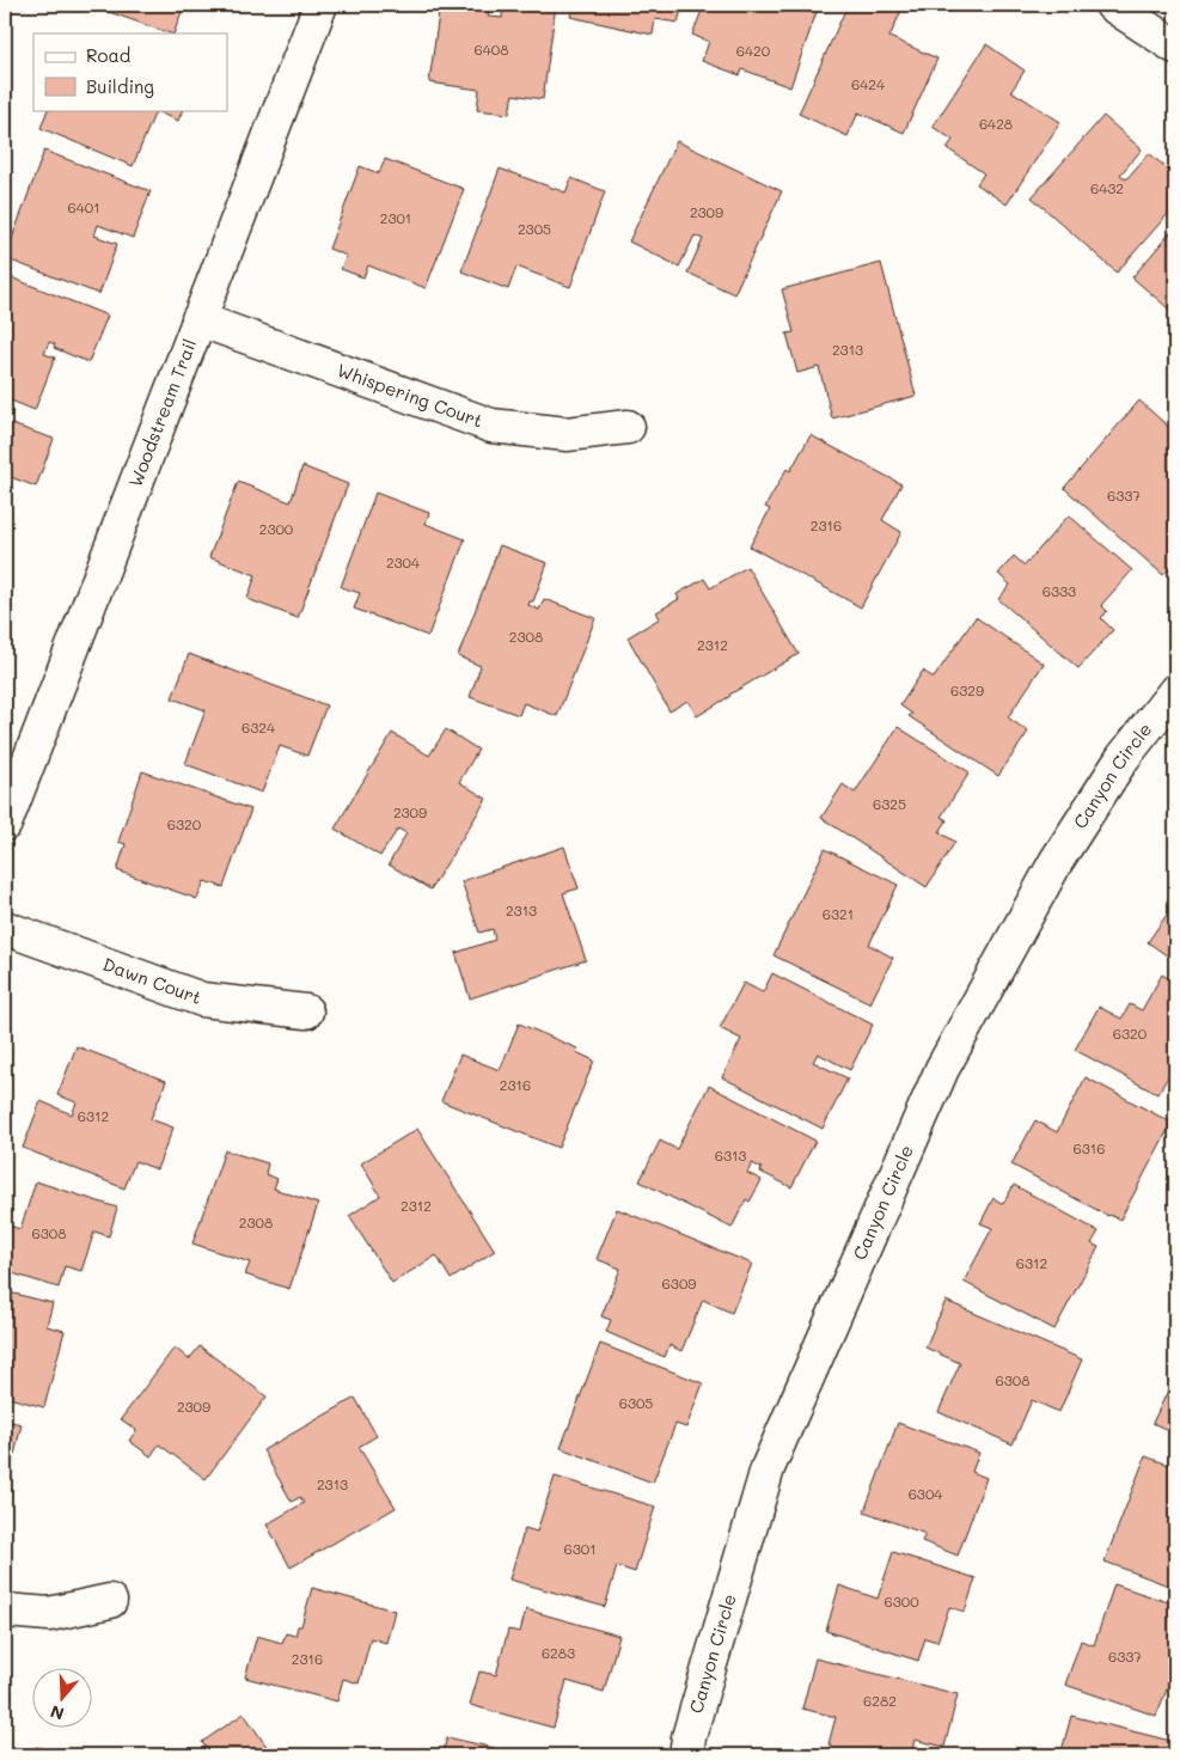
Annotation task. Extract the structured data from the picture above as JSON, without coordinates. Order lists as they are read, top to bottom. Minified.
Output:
{"streets":{"street":["Whispering Court","Woodstream Trail","Canyon Circle","Dawn Court"]},"crossings":[["Whispering Court","Woodstream Trail"]],"house_numbers":["6408","6420","6424","6428","6432","6401","2309","2301","2305","2313","6337","2316","2300","2304","6333","2308","2312","6329","6324","6325","2309","6320","2313","6321","6320","2316","6312","6316","6313","2312","2308","6308","6312","6309","6308","6305","2309","2313","6304","6301","6300","6283","6337","2316","6282"],"legend":["Road","Building"],"north":"bottom"}
